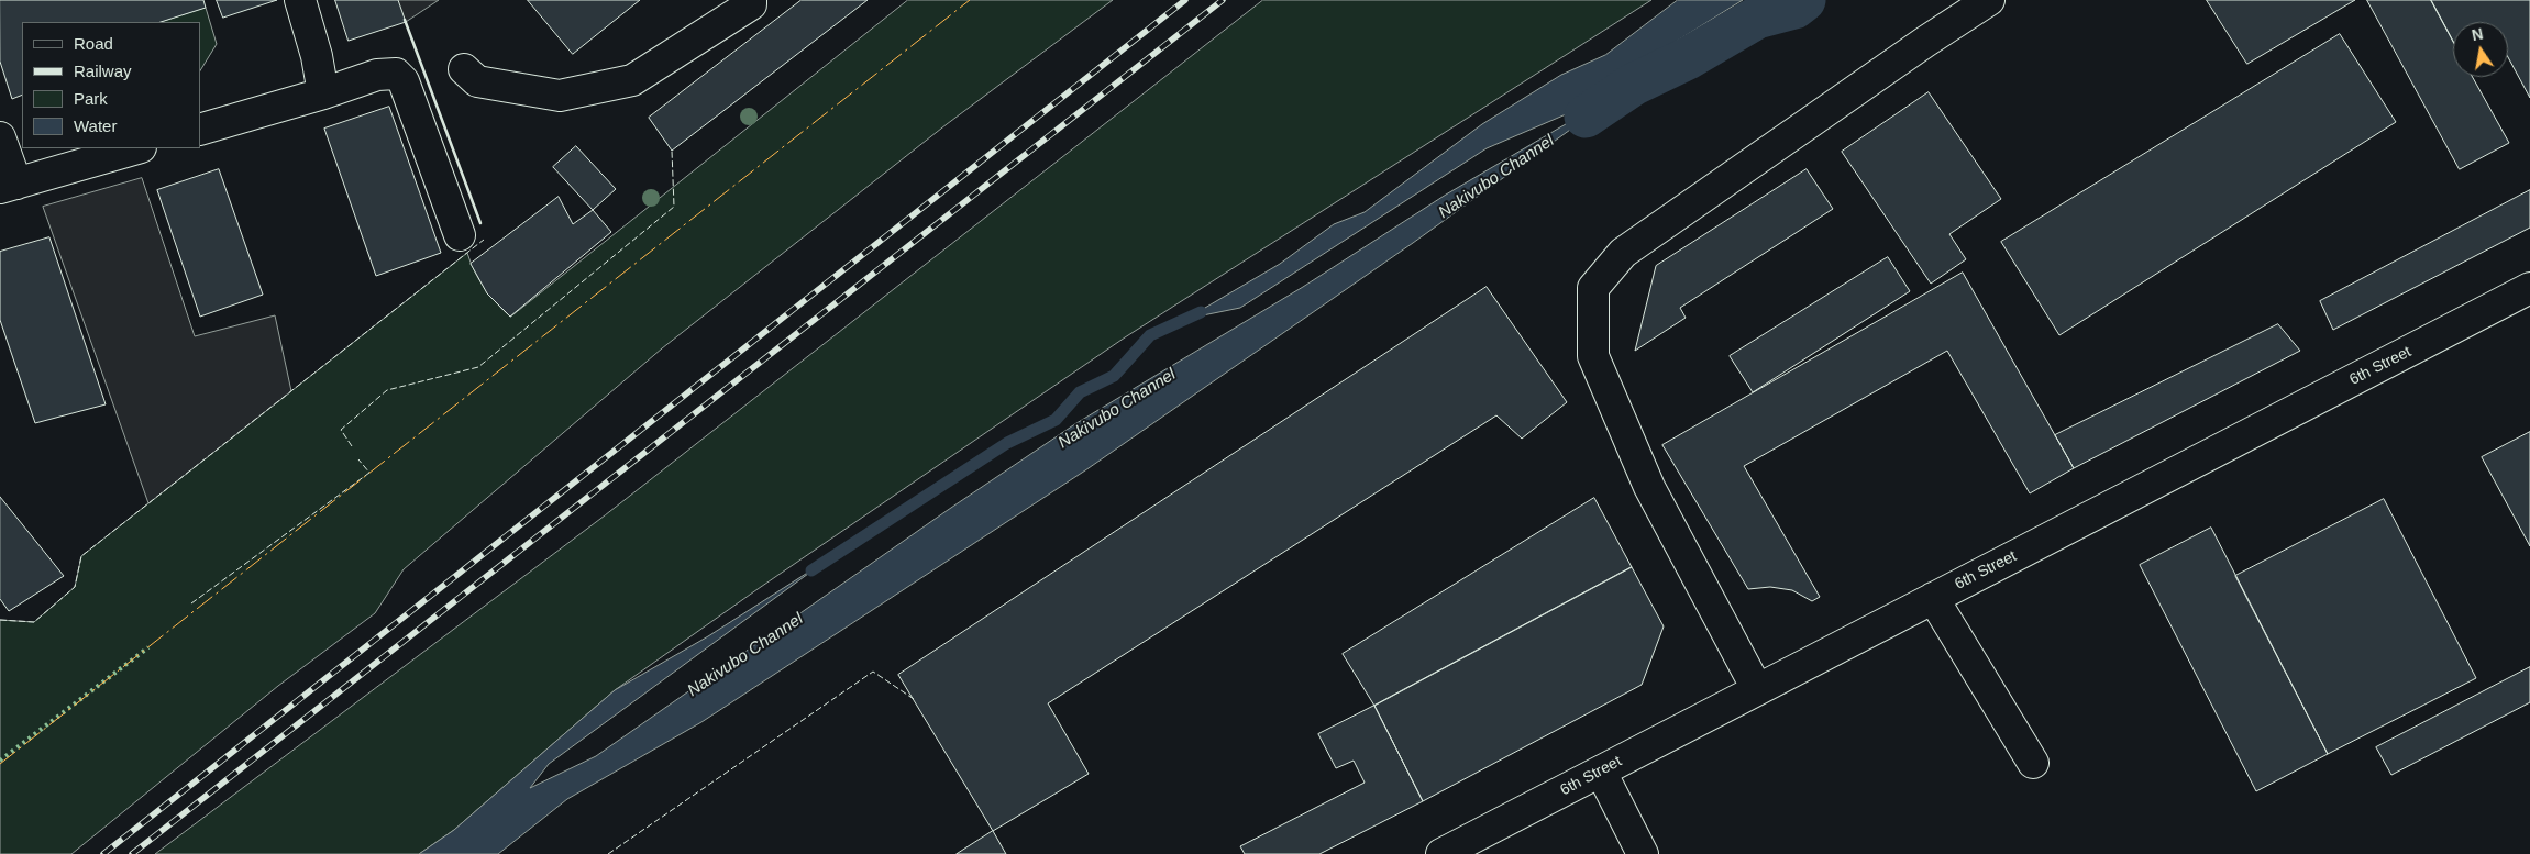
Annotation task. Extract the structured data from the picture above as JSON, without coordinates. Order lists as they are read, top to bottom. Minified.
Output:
{"streets":{"street":["6th Street"]},"water":["Nakivubo Channel"],"legend":["Road","Railway","Park","Water"],"north":"top"}
